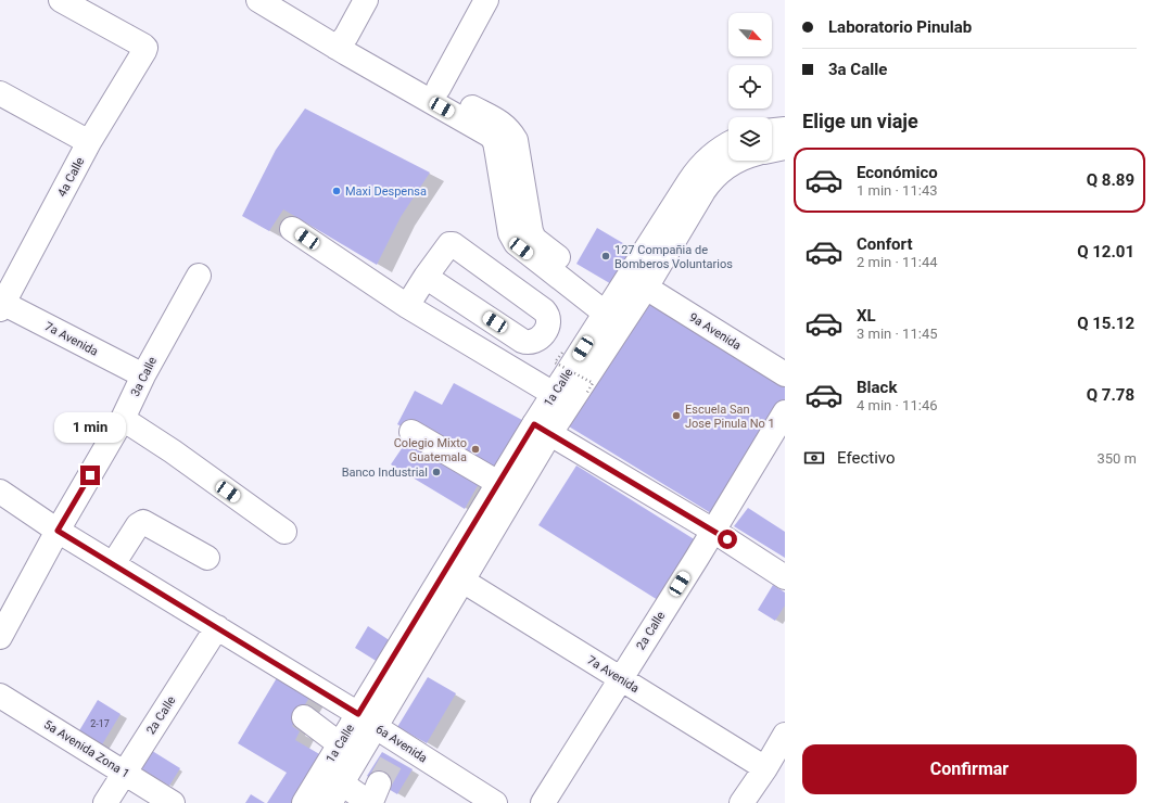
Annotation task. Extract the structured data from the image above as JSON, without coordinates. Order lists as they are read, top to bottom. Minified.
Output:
{"streets":{"street":["4a Calle","9a Avenida","7a Avenida","3a Calle","1a Calle","2a Calle","6a Avenida","5a Avenida Zona 1"]},"crossings":[["4a Calle","7a Avenida"],["9a Avenida","1a Calle"],["7a Avenida","3a Calle"],["7a Avenida","1a Calle"],["7a Avenida","2a Calle"],["3a Calle","6a Avenida"],["1a Calle","6a Avenida"],["2a Calle","6a Avenida"],["2a Calle","5a Avenida Zona 1"]],"places":["Maxi Despensa","127 Compañia de Bomberos Voluntarios","Escuela San Jose Pinula No 1","Colegio Mixto Guatemala","Banco Industrial"],"house_numbers":["2-17"],"north":"bottom right","page":{"banner":["Laboratorio Pinulab","3a Calle"],"heading":"Elige un viaje","list":[{"name":"Económico","note":"1 min · 11:43","value":"Q 8.89"},{"name":"Confort","note":"2 min · 11:44","value":"Q 12.01"},{"name":"XL","note":"3 min · 11:45","value":"Q 15.12"},{"name":"Black","note":"4 min · 11:46","value":"Q 7.78"}],"bubble":"1 min","pay":["Efectivo","350 m"],"buttons":"Confirmar"}}
